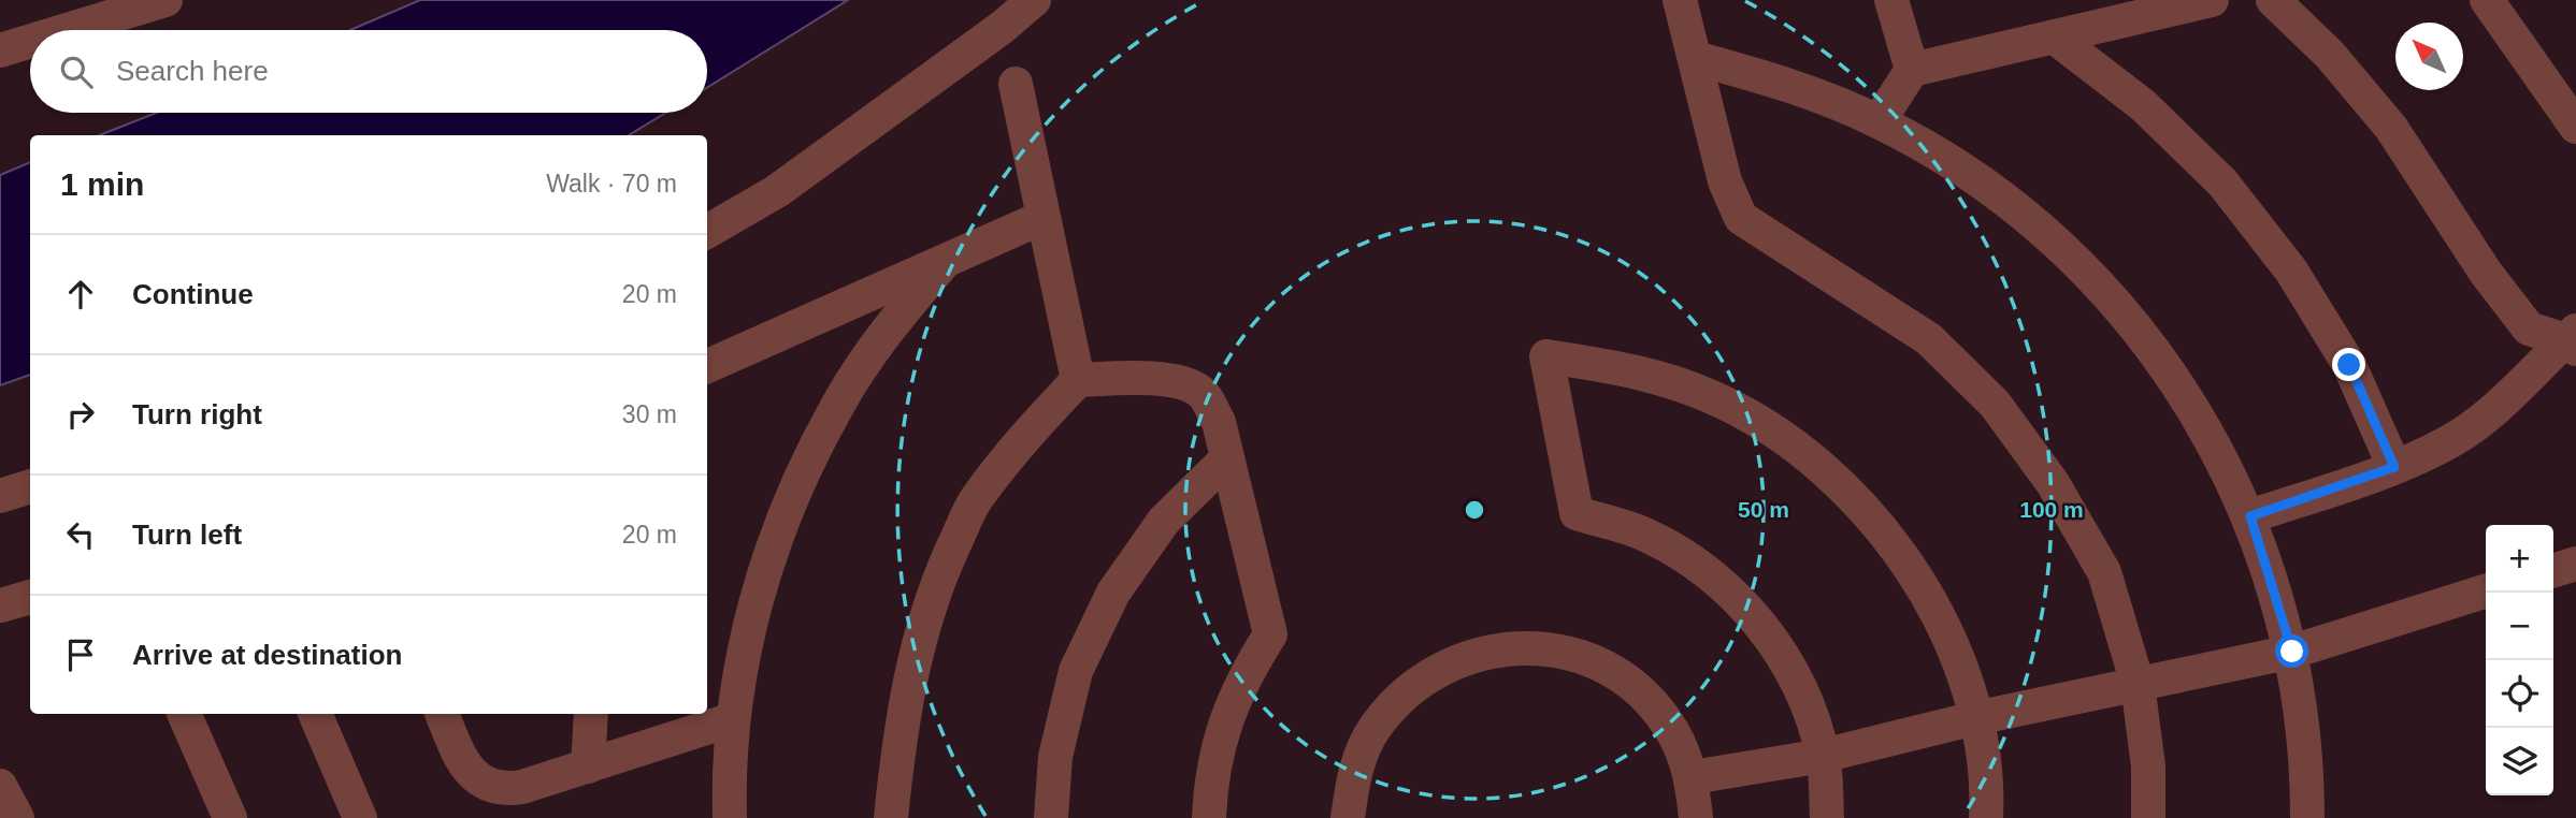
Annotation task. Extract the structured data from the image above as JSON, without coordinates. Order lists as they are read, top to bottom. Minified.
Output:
{"north":"top left","page":{"search":"Search here","heading":["1 min","Walk · 70 m"],"list":[["Continue","20 m"],["Turn right","30 m"],["Turn left","20 m"],"Arrive at destination"],"map_buttons":["+","−"]},"rings":["50 m","100 m"]}
